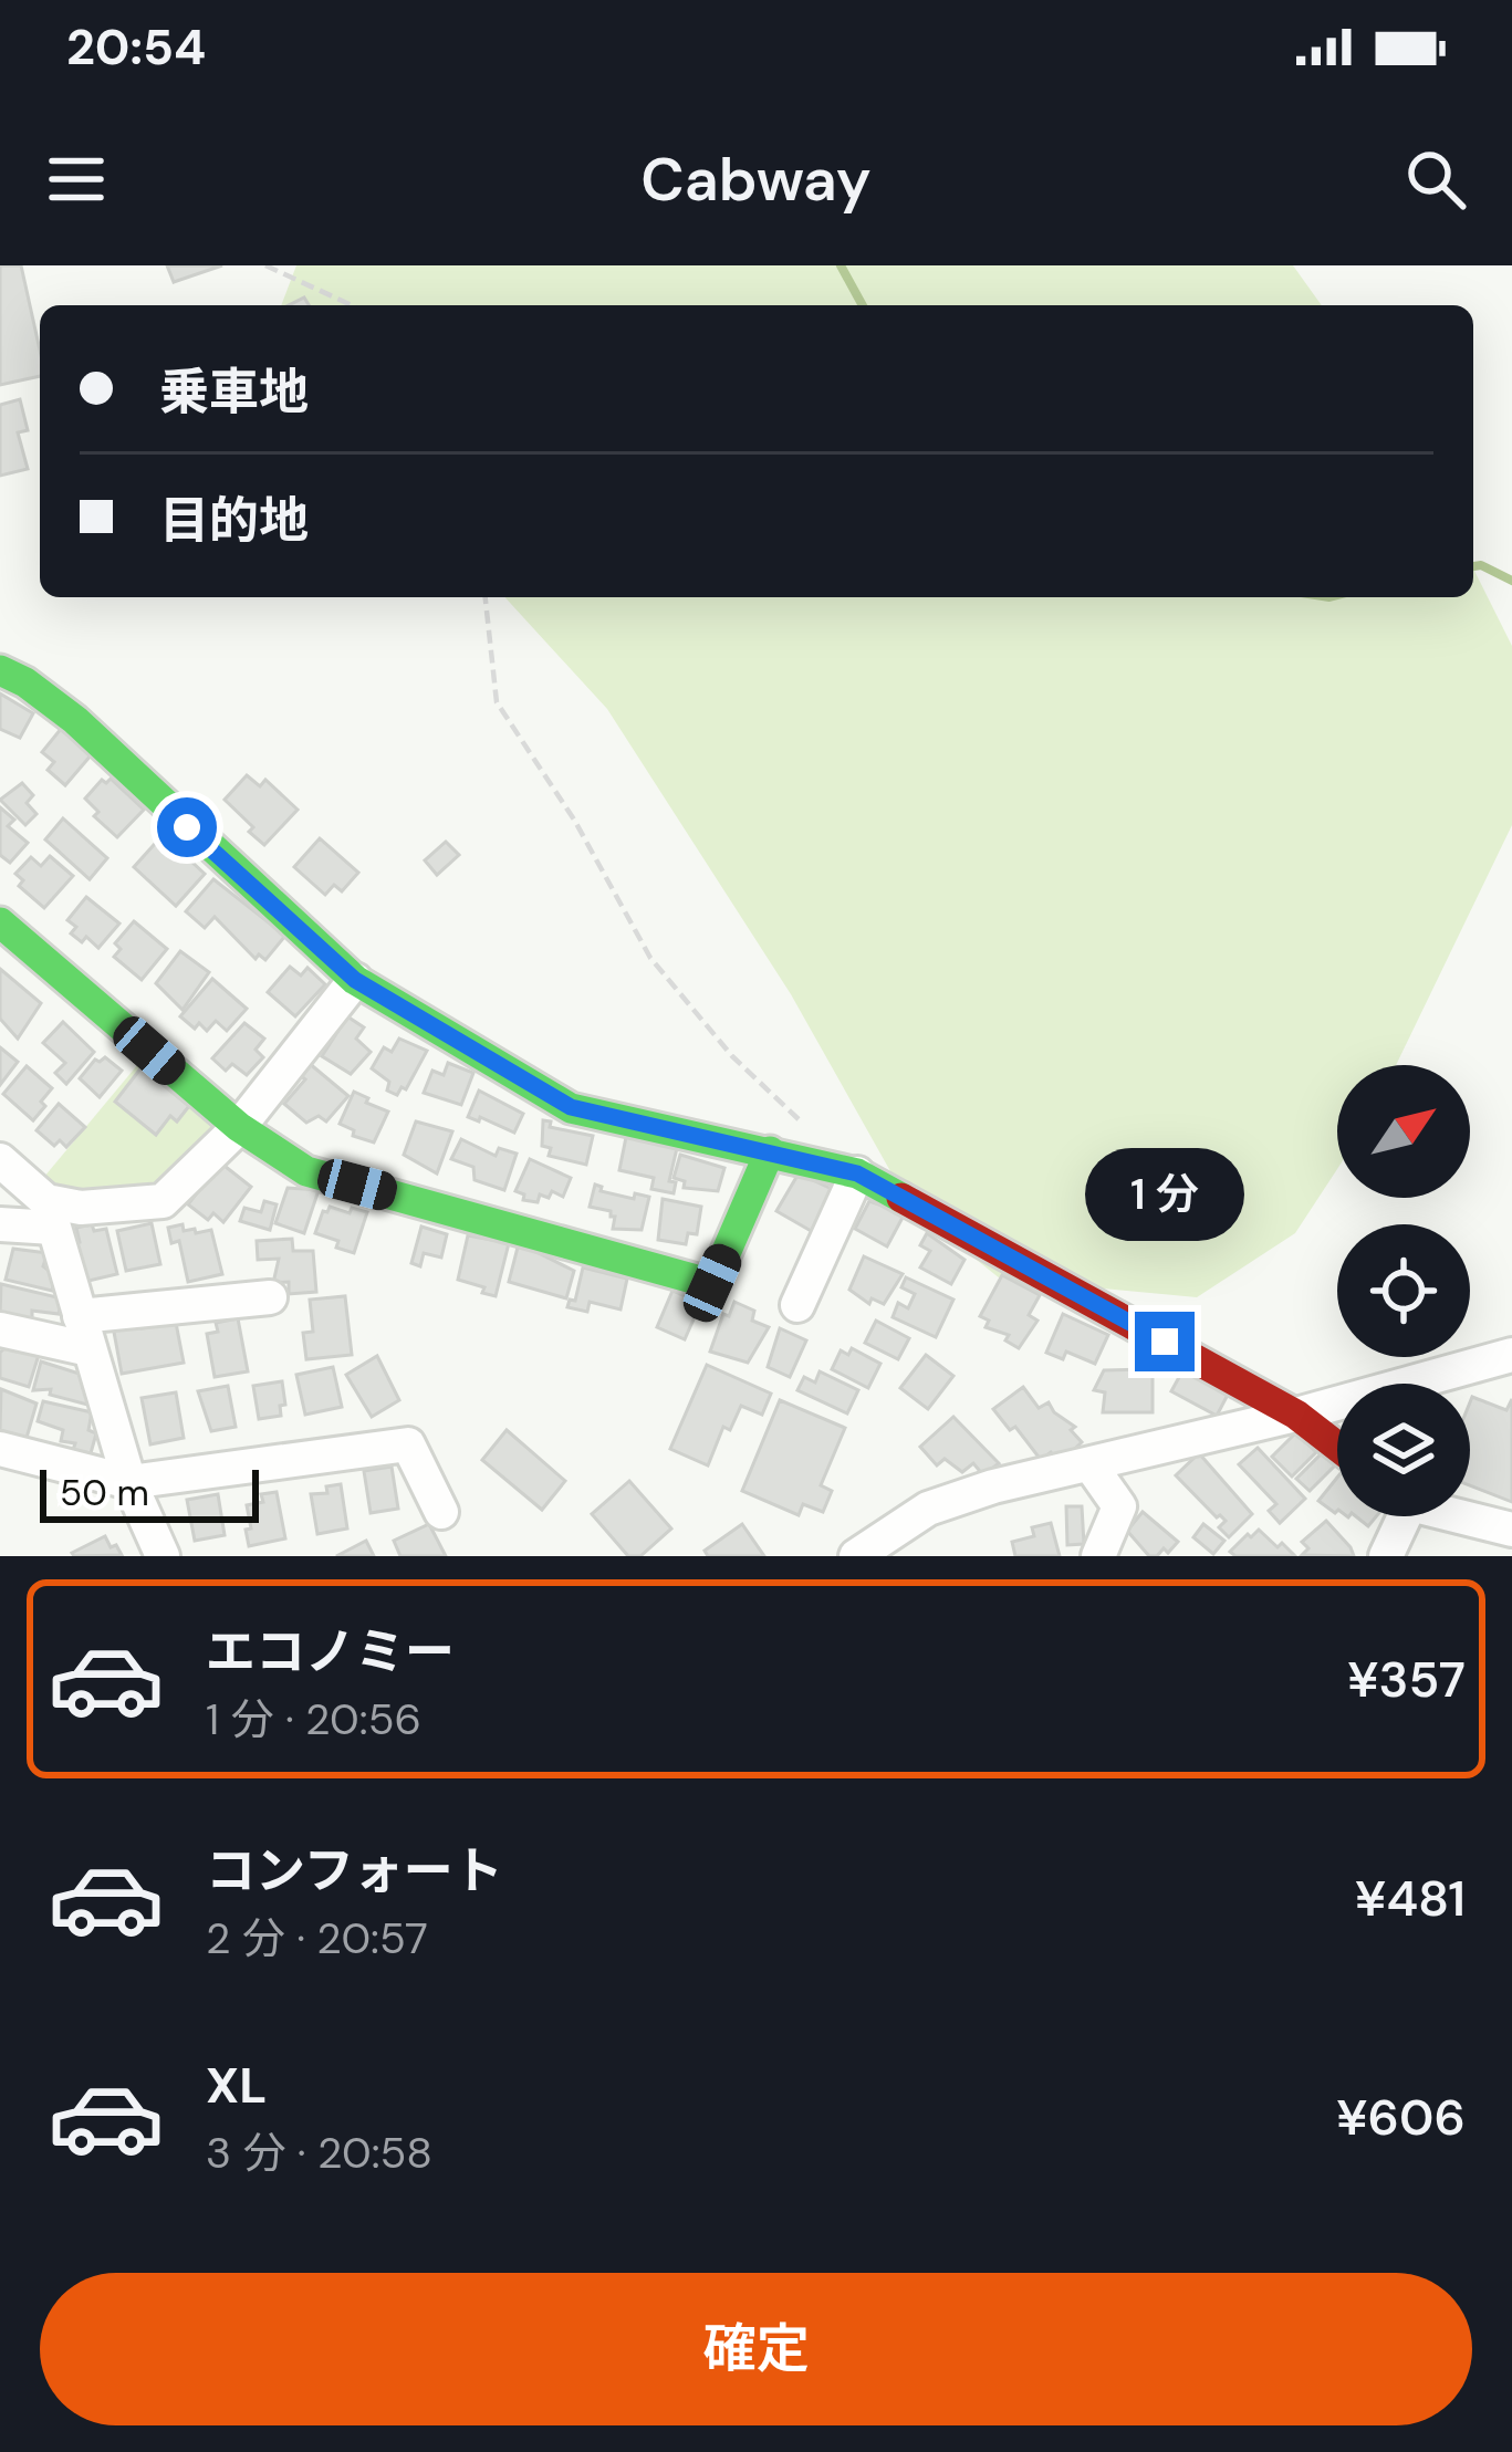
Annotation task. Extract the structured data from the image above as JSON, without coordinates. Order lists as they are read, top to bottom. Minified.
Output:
{"scale_bar":"50 m","north":"top right","page":{"status":"20:54","header":"Cabway","banner":["乗車地","目的地"],"bubble":"1 分","scale":"50 m","list":[{"name":"エコノミー","note":"1 分 · 20:56","value":"¥357"},{"name":"コンフォート","note":"2 分 · 20:57","value":"¥481"},{"name":"XL","note":"3 分 · 20:58","value":"¥606"}],"buttons":"確定"}}
